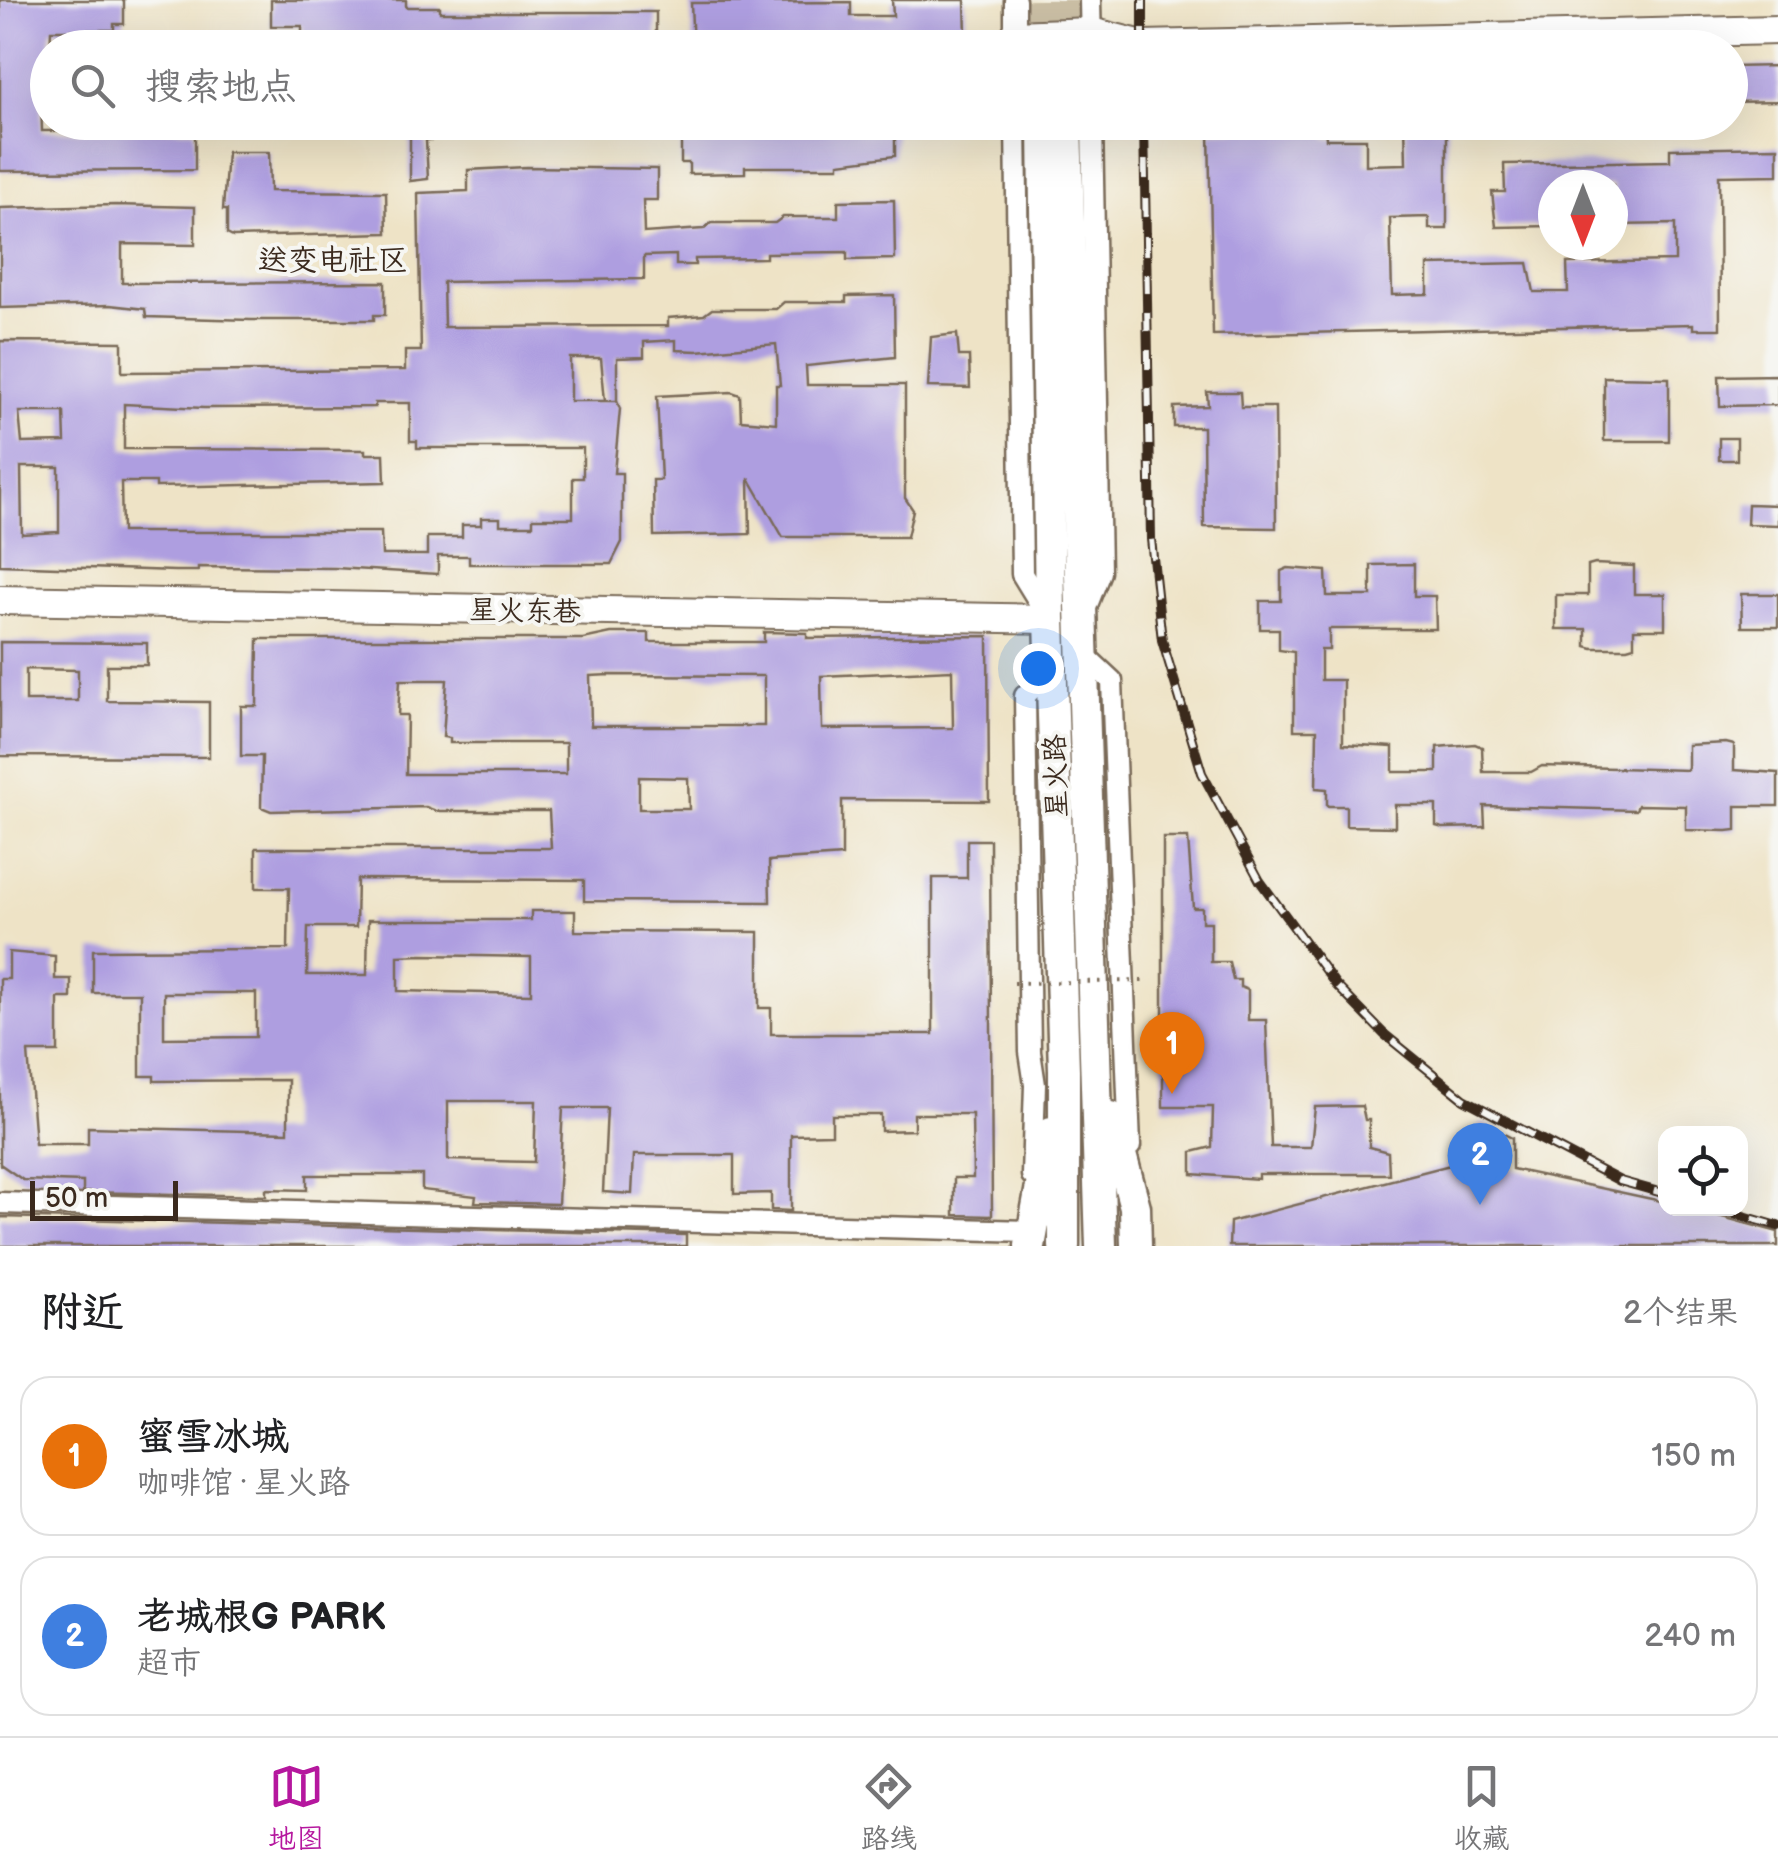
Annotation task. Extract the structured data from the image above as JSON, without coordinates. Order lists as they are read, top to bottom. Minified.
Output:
{"streets":{"main road":["星火路"],"street":["星火东巷"]},"crossings":[["星火东巷","星火路"]],"districts":["送变电社区"],"scale_bar":"50 m","north":"bottom","page":{"search":"搜索地点","pins":["1","2"],"scale":"50 m","heading":["附近","2个结果"],"list":[{"mark":"1","name":"蜜雪冰城","note":"咖啡馆 · 星火路","value":"150 m"},{"mark":"2","name":"老城根G PARK","note":"超市","value":"240 m"}],"nav":["地图","路线","收藏"]}}
